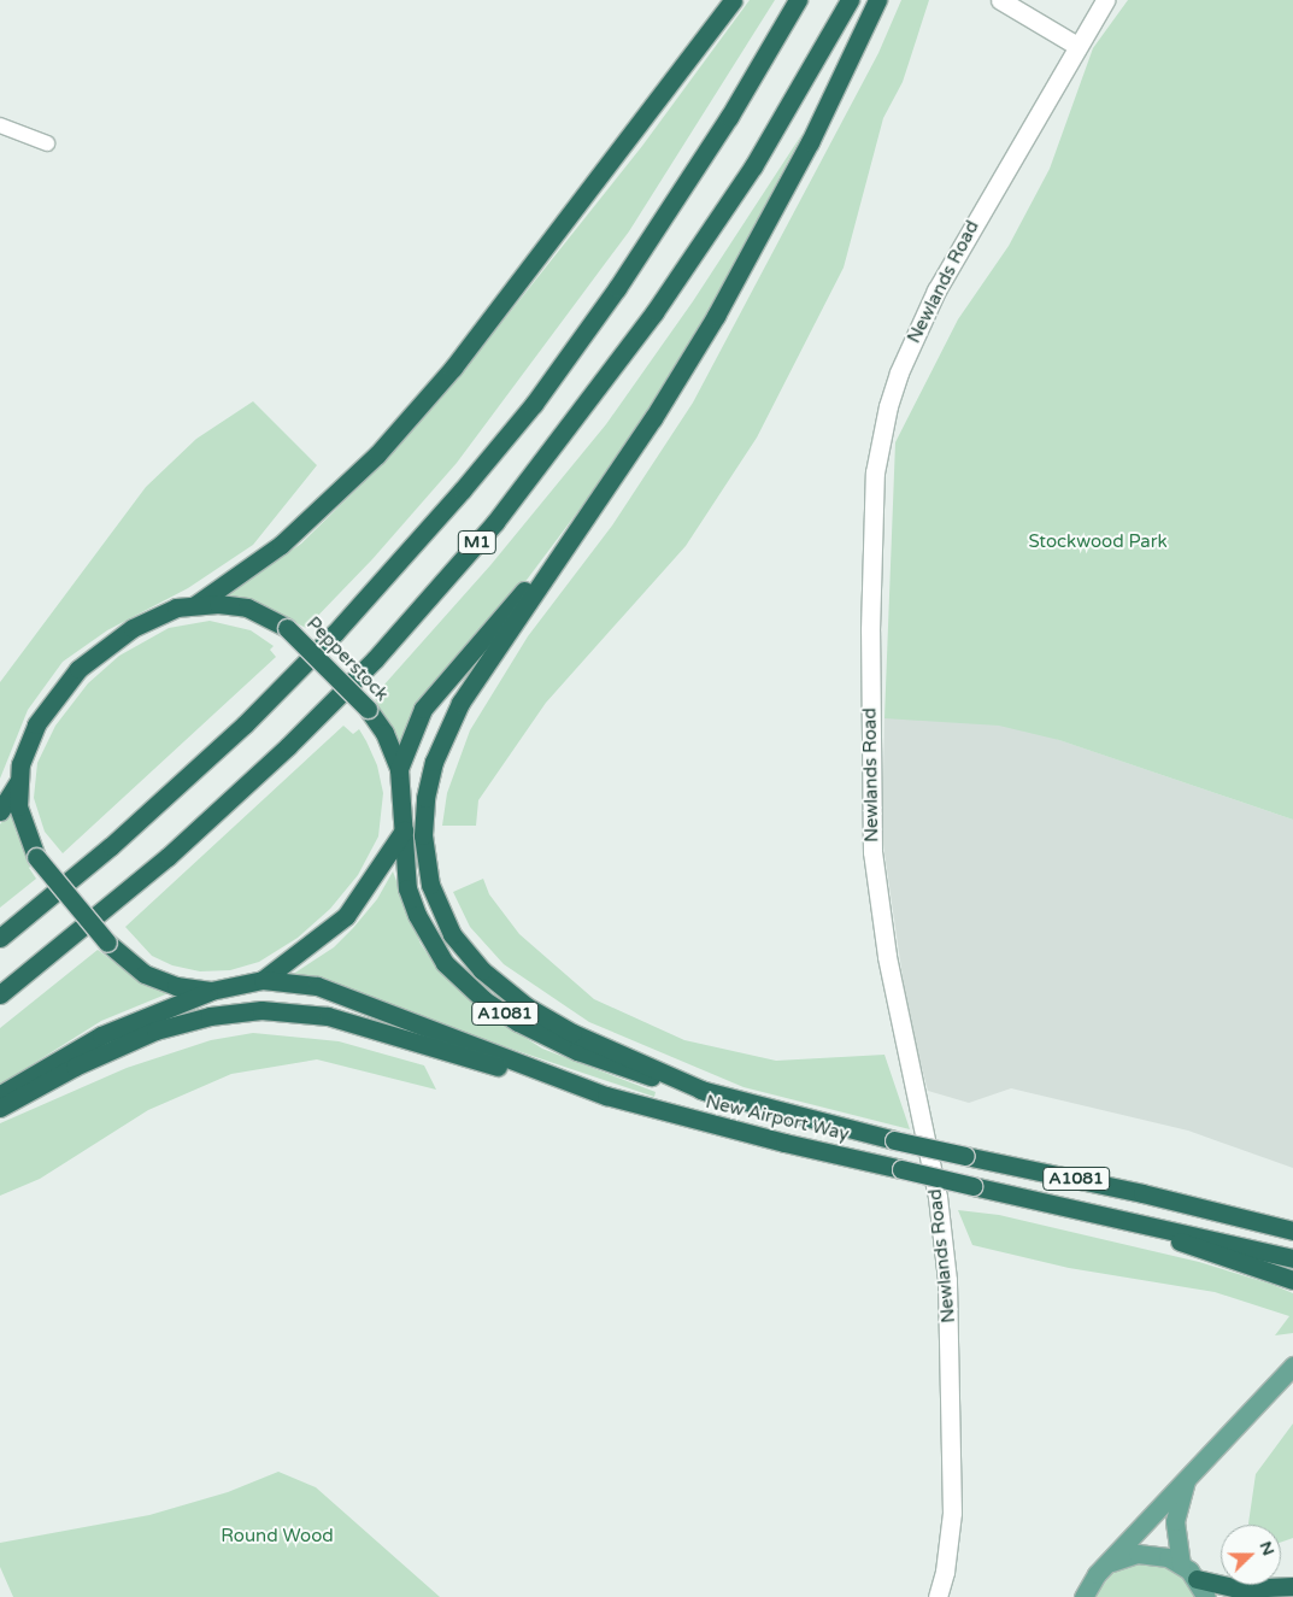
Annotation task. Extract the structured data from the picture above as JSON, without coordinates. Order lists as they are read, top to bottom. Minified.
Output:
{"streets":{"highway":["M1","Pepperstock","A1081","New Airport Way"],"street":["Newlands Road"]},"crossings":[["Pepperstock","New Airport Way"],["A1081","New Airport Way"]],"parks":["Stockwood Park","Round Wood"],"north":"right"}
